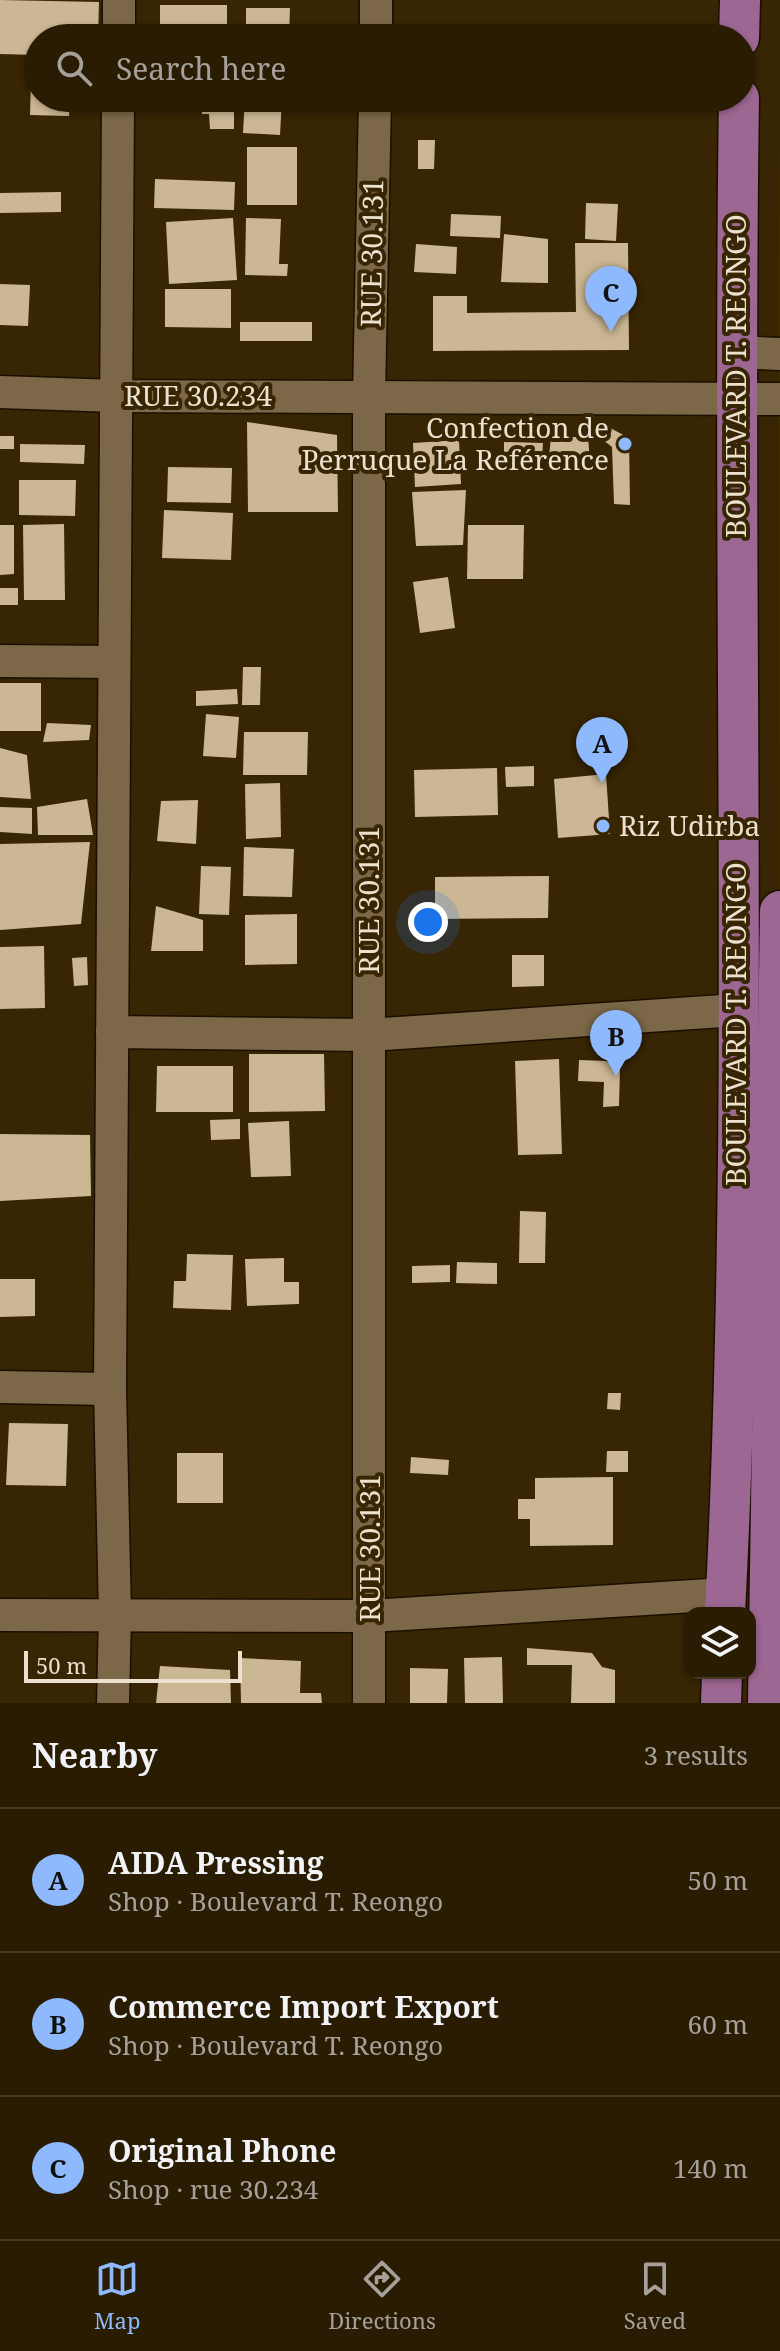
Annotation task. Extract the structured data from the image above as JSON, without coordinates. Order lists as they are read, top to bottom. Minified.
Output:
{"streets":{"main road":["BOULEVARD T. REONGO"],"street":["RUE 30.131","RUE 30.234"]},"crossings":[["RUE 30.131","RUE 30.234"],["BOULEVARD T. REONGO","RUE 30.234"]],"places":["Confection de Perruque La Reférence","Riz Udirba"],"scale_bar":"50 m","page":{"search":"Search here","pins":["C","A","B"],"scale":"50 m","heading":["Nearby","3 results"],"list":[{"mark":"A","name":"AIDA Pressing","note":"Shop · Boulevard T. Reongo","value":"50 m"},{"mark":"B","name":"Commerce Import Export","note":"Shop · Boulevard T. Reongo","value":"60 m"},{"mark":"C","name":"Original Phone","note":"Shop · rue 30.234","value":"140 m"}],"nav":["Map","Directions","Saved"]}}
